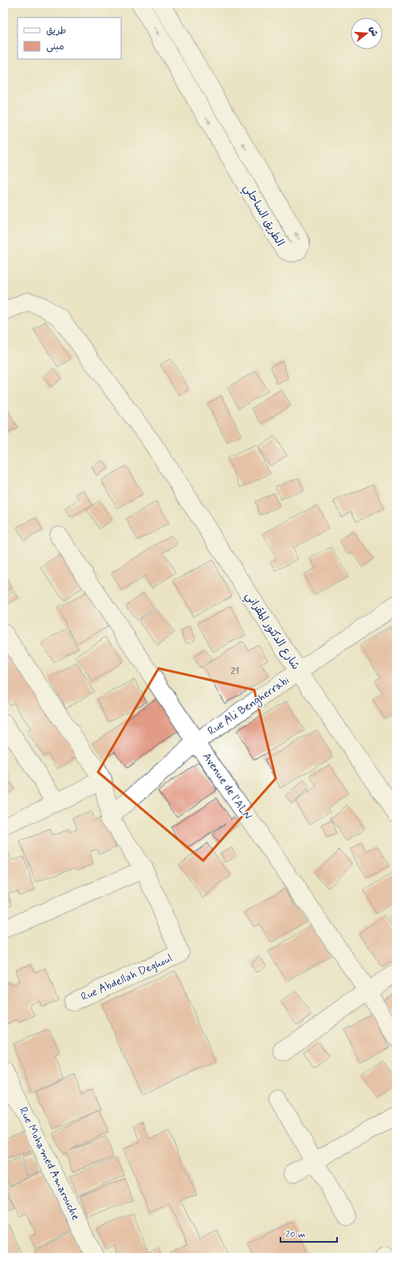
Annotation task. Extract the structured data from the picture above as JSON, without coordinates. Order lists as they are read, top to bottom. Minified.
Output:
{"streets":{"street":["الطريق الساحلي","شارع الدكتور المقراني","Rue Ali Bengherrabi","Avenue de l'ALN","Rue Abdellah Deghoul","Rue Mohamed Amarouche"]},"crossings":[["شارع الدكتور المقراني","Rue Ali Bengherrabi"],["Rue Ali Bengherrabi","Avenue de l'ALN"],["Rue Ali Bengherrabi","Rue Abdellah Deghoul"]],"house_numbers":["21"],"legend":["طريق","مبنى"],"scale_bar":"20 m","north":"right"}
